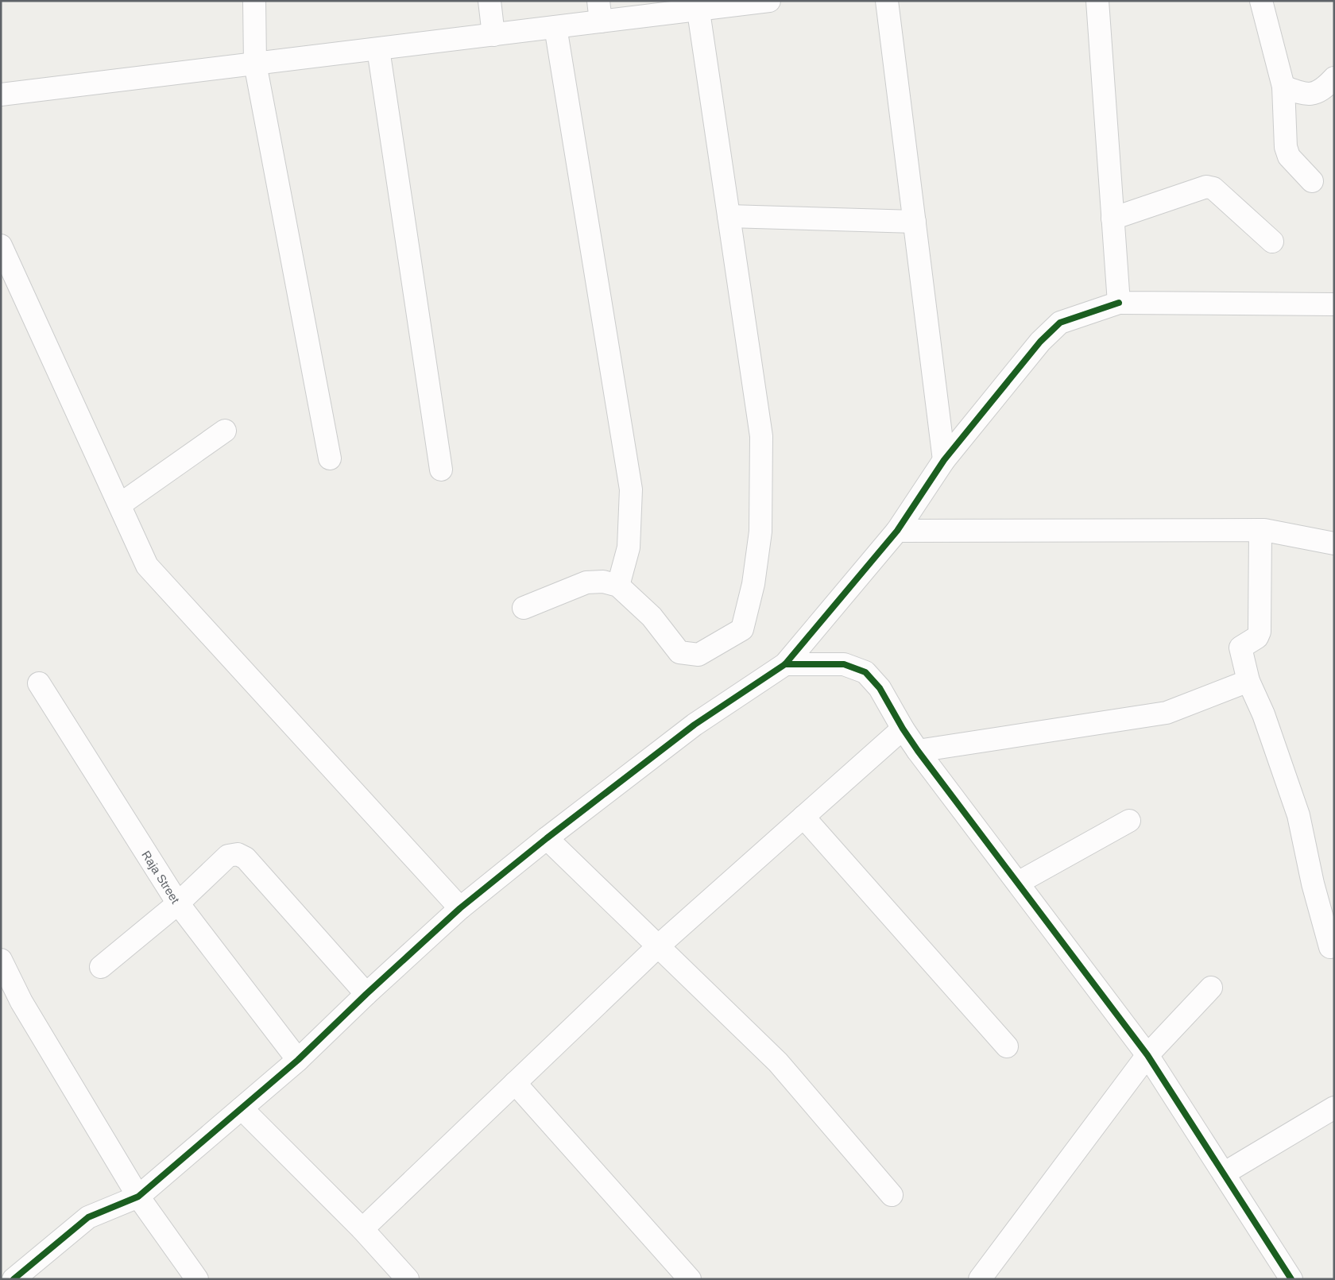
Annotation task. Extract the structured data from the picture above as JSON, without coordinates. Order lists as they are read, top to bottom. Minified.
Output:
{"streets":{"street":["Raja Street"]}}
